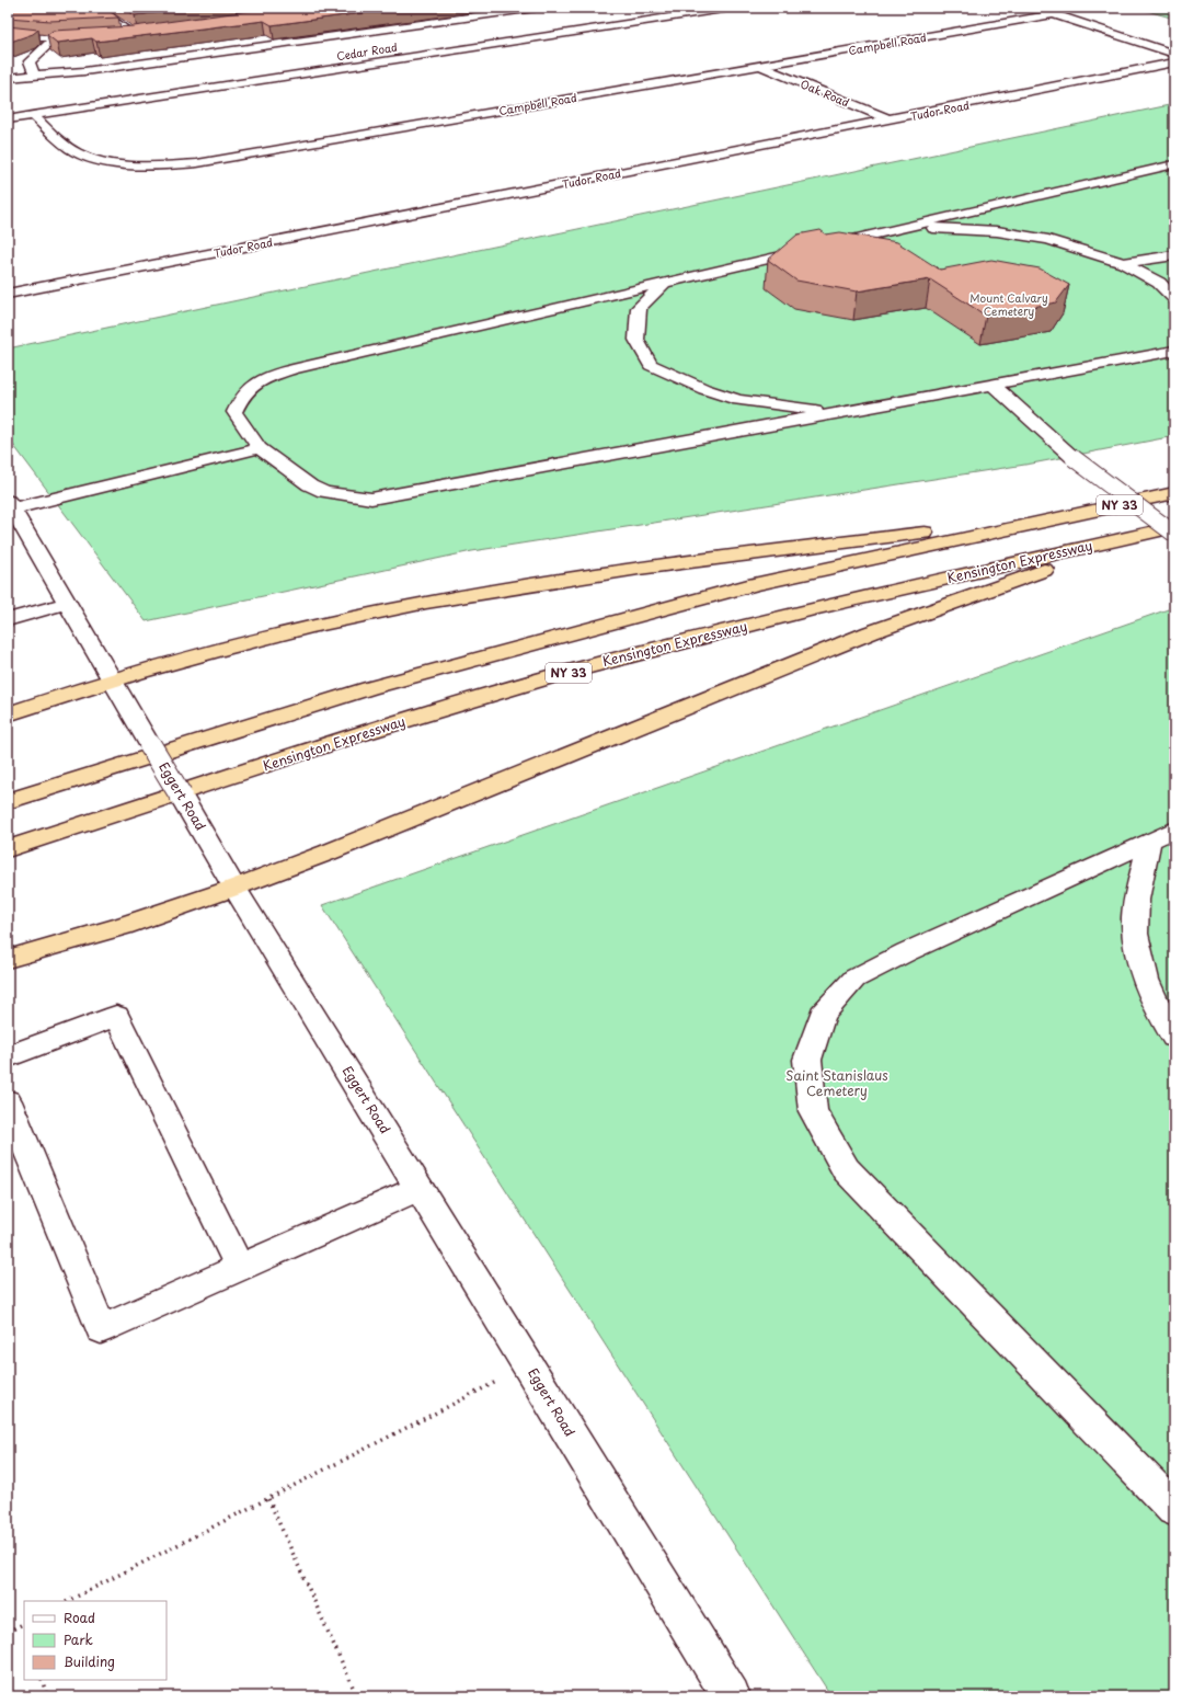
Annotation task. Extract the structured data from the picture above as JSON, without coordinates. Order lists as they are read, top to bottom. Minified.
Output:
{"streets":{"highway":["NY 33","Kensington Expressway"],"street":["Campbell Road","Cedar Road","Oak Road","Tudor Road","Eggert Road"]},"crossings":[["Campbell Road","Cedar Road"],["Campbell Road","Oak Road"],["Oak Road","Tudor Road"]],"parks":["Mount Calvary Cemetery","Saint Stanislaus Cemetery"],"legend":["Road","Park","Building"]}
